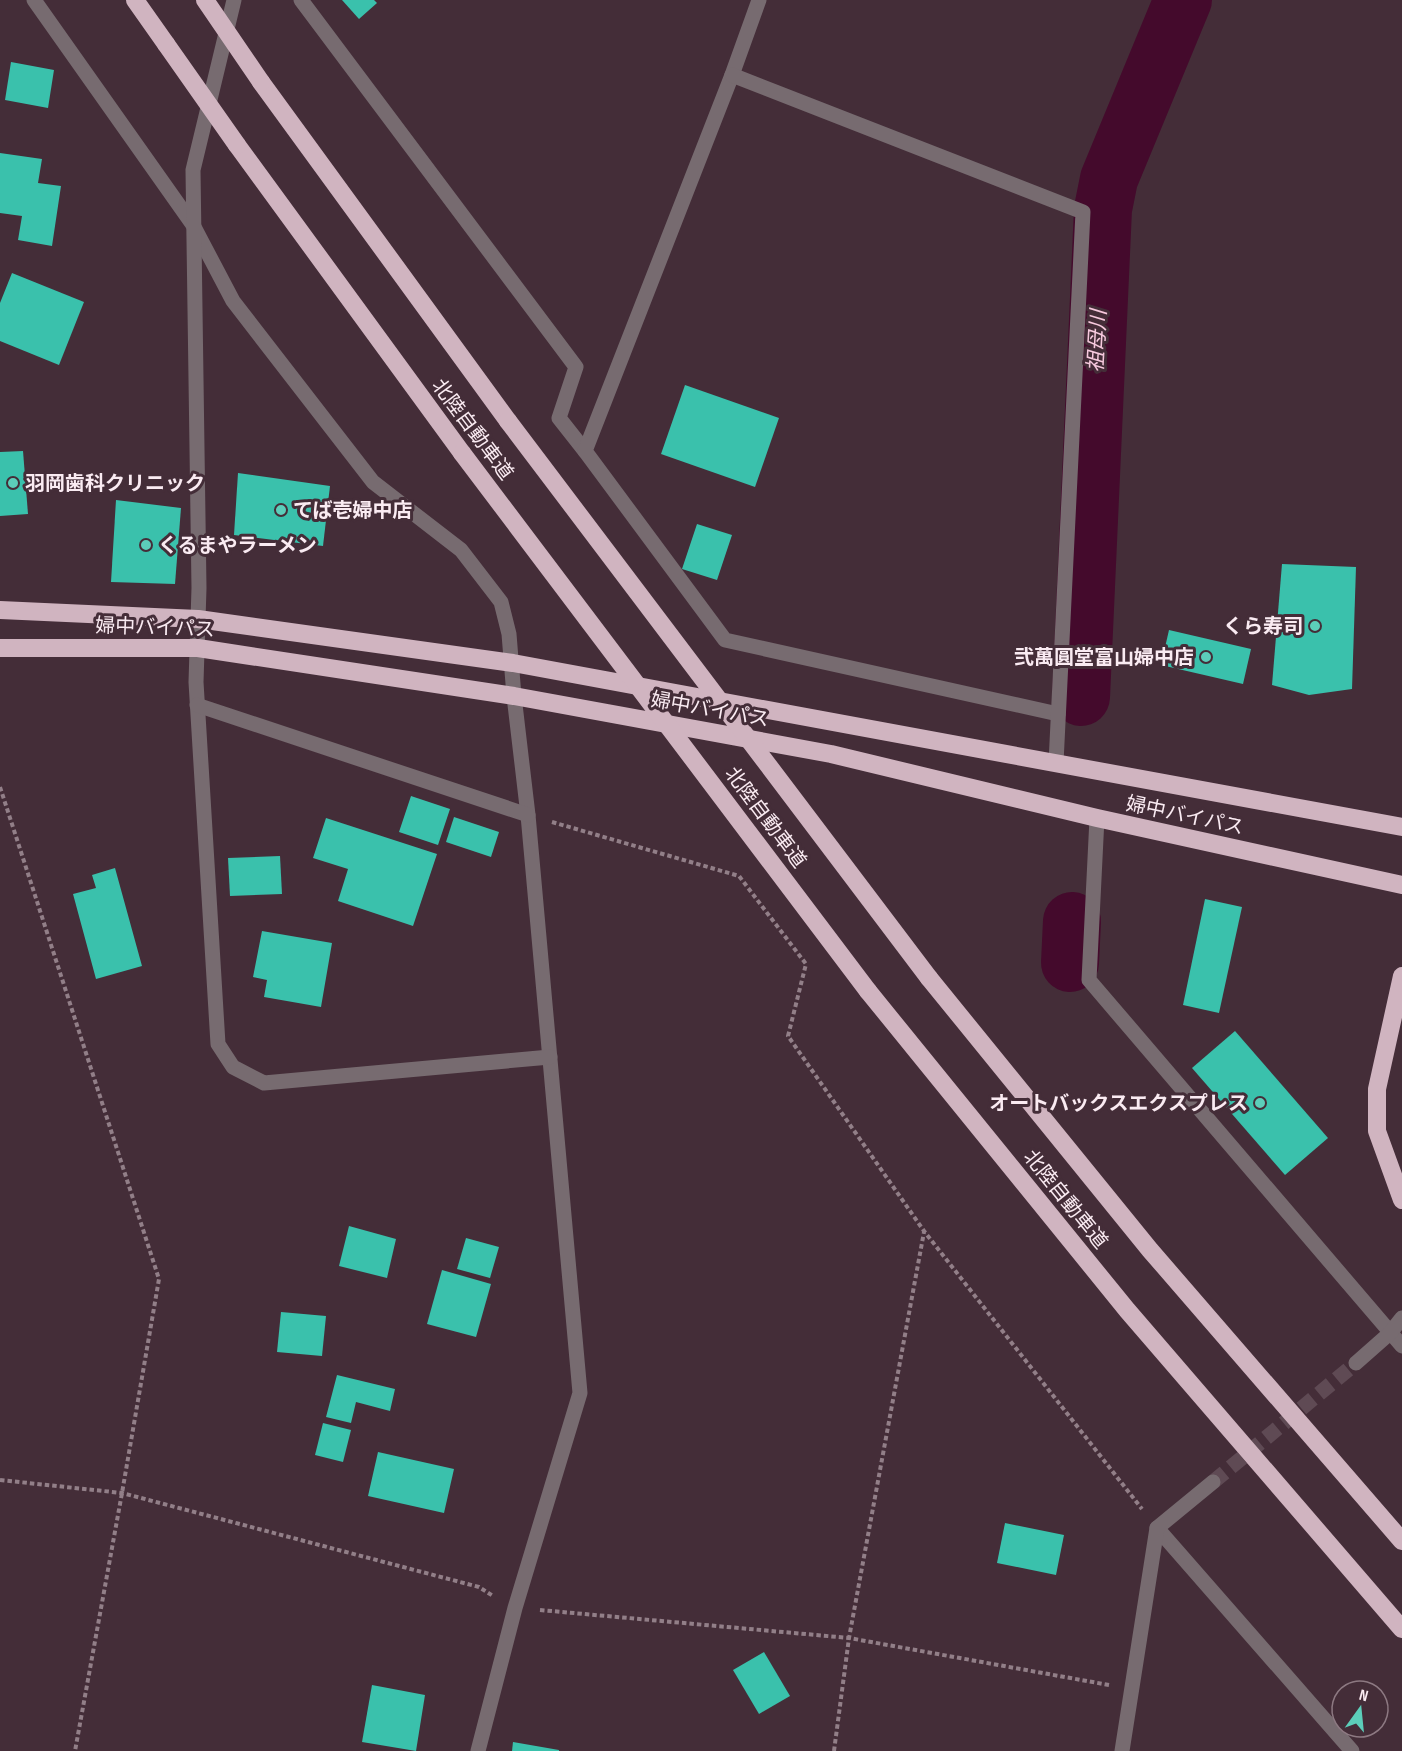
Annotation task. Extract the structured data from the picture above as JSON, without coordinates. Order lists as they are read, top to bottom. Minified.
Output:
{"streets":{"highway":["北陸自動車道","婦中バイパス"]},"water":["祖母川"],"places":["羽岡歯科クリニック","てば壱婦中店","くるまやラーメン","くら寿司","弐萬圓堂富山婦中店","オートバックスエクスプレス"],"north":"top"}
